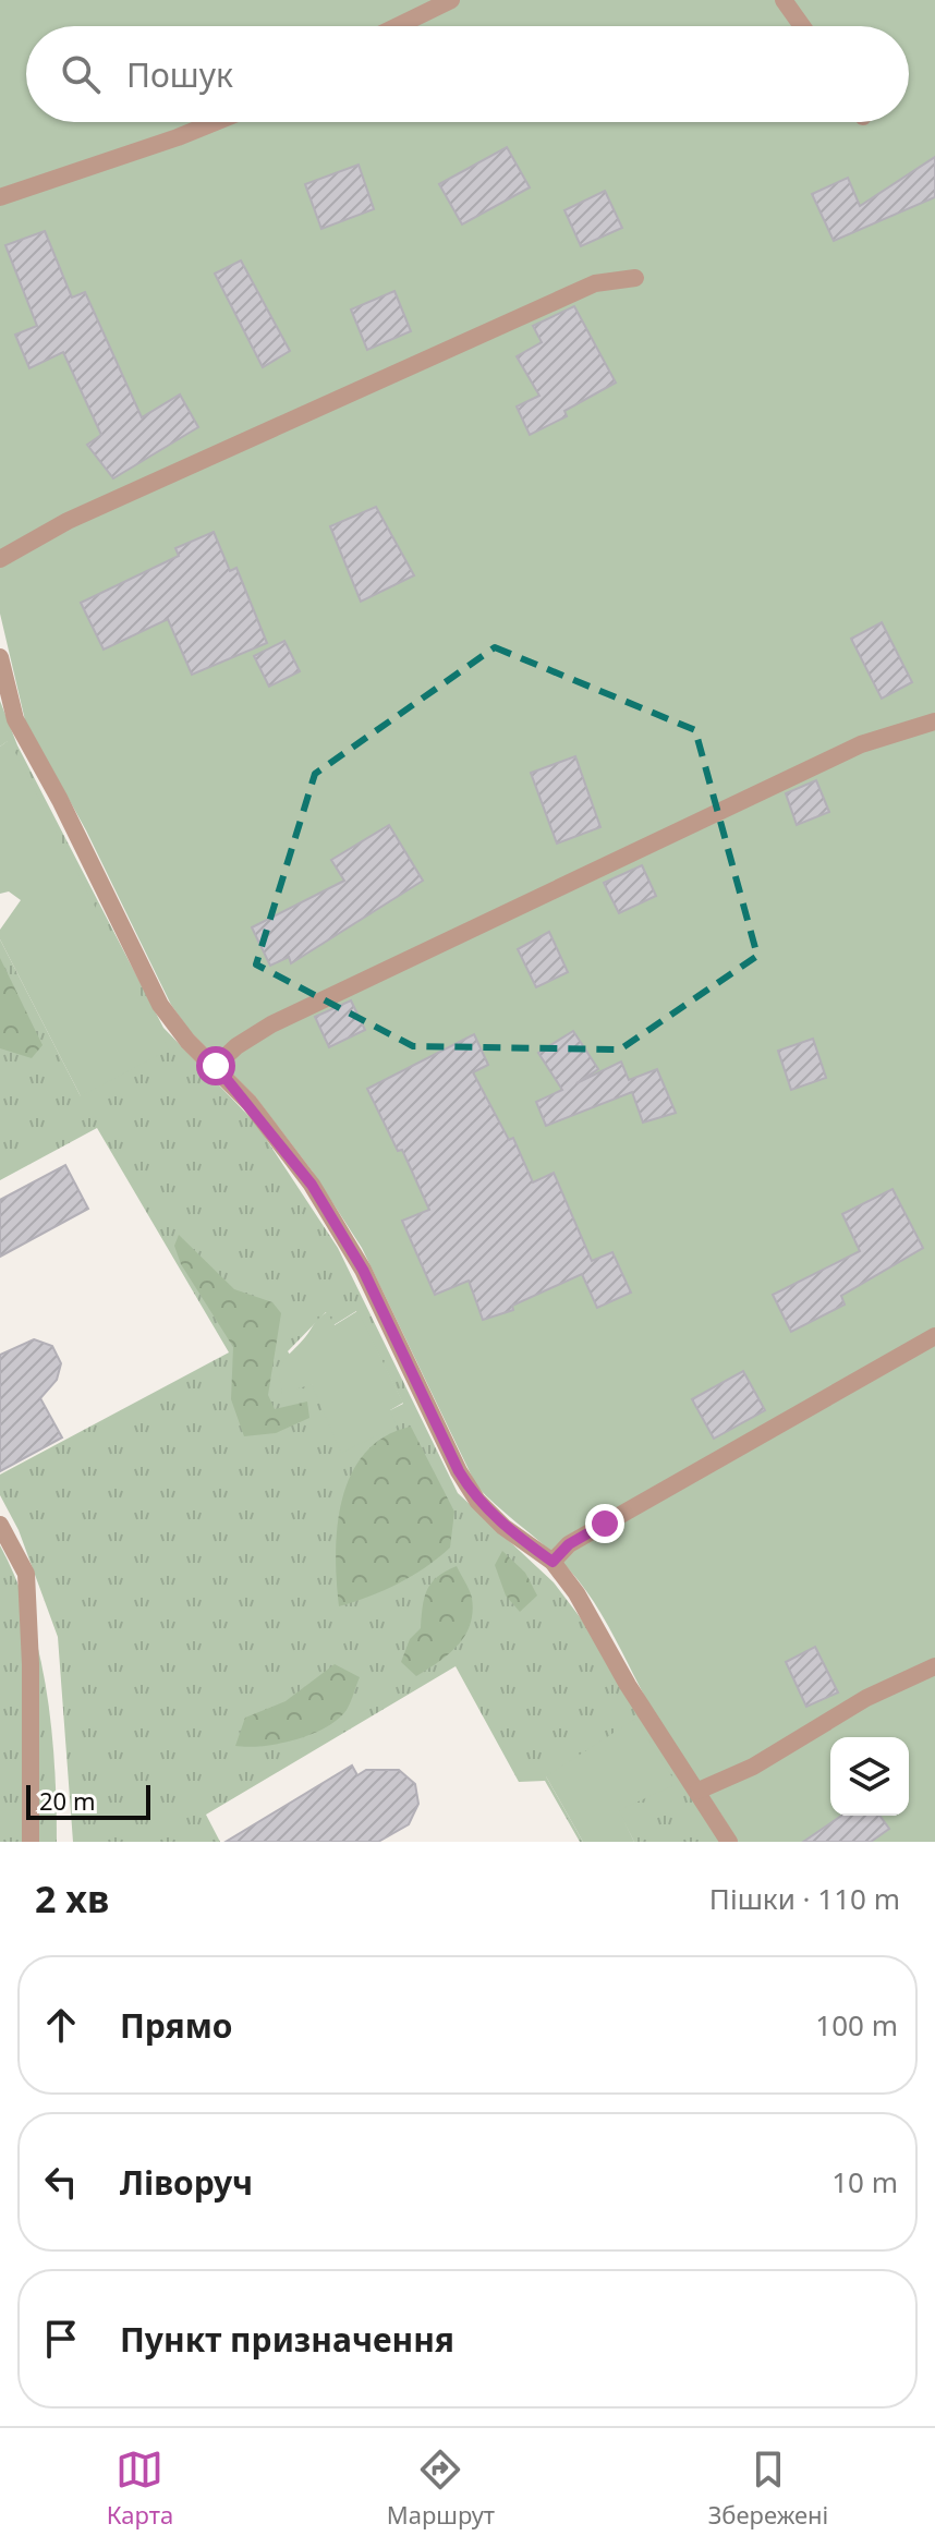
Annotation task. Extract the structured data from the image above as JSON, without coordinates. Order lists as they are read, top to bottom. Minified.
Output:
{"scale_bar":"20 m","page":{"search":"Пошук","scale":"20 m","heading":["2 хв","Пішки · 110 m"],"list":[["Прямо","100 m"],["Ліворуч","10 m"],"Пункт призначення"],"nav":["Карта","Маршрут","Збережені"]}}
